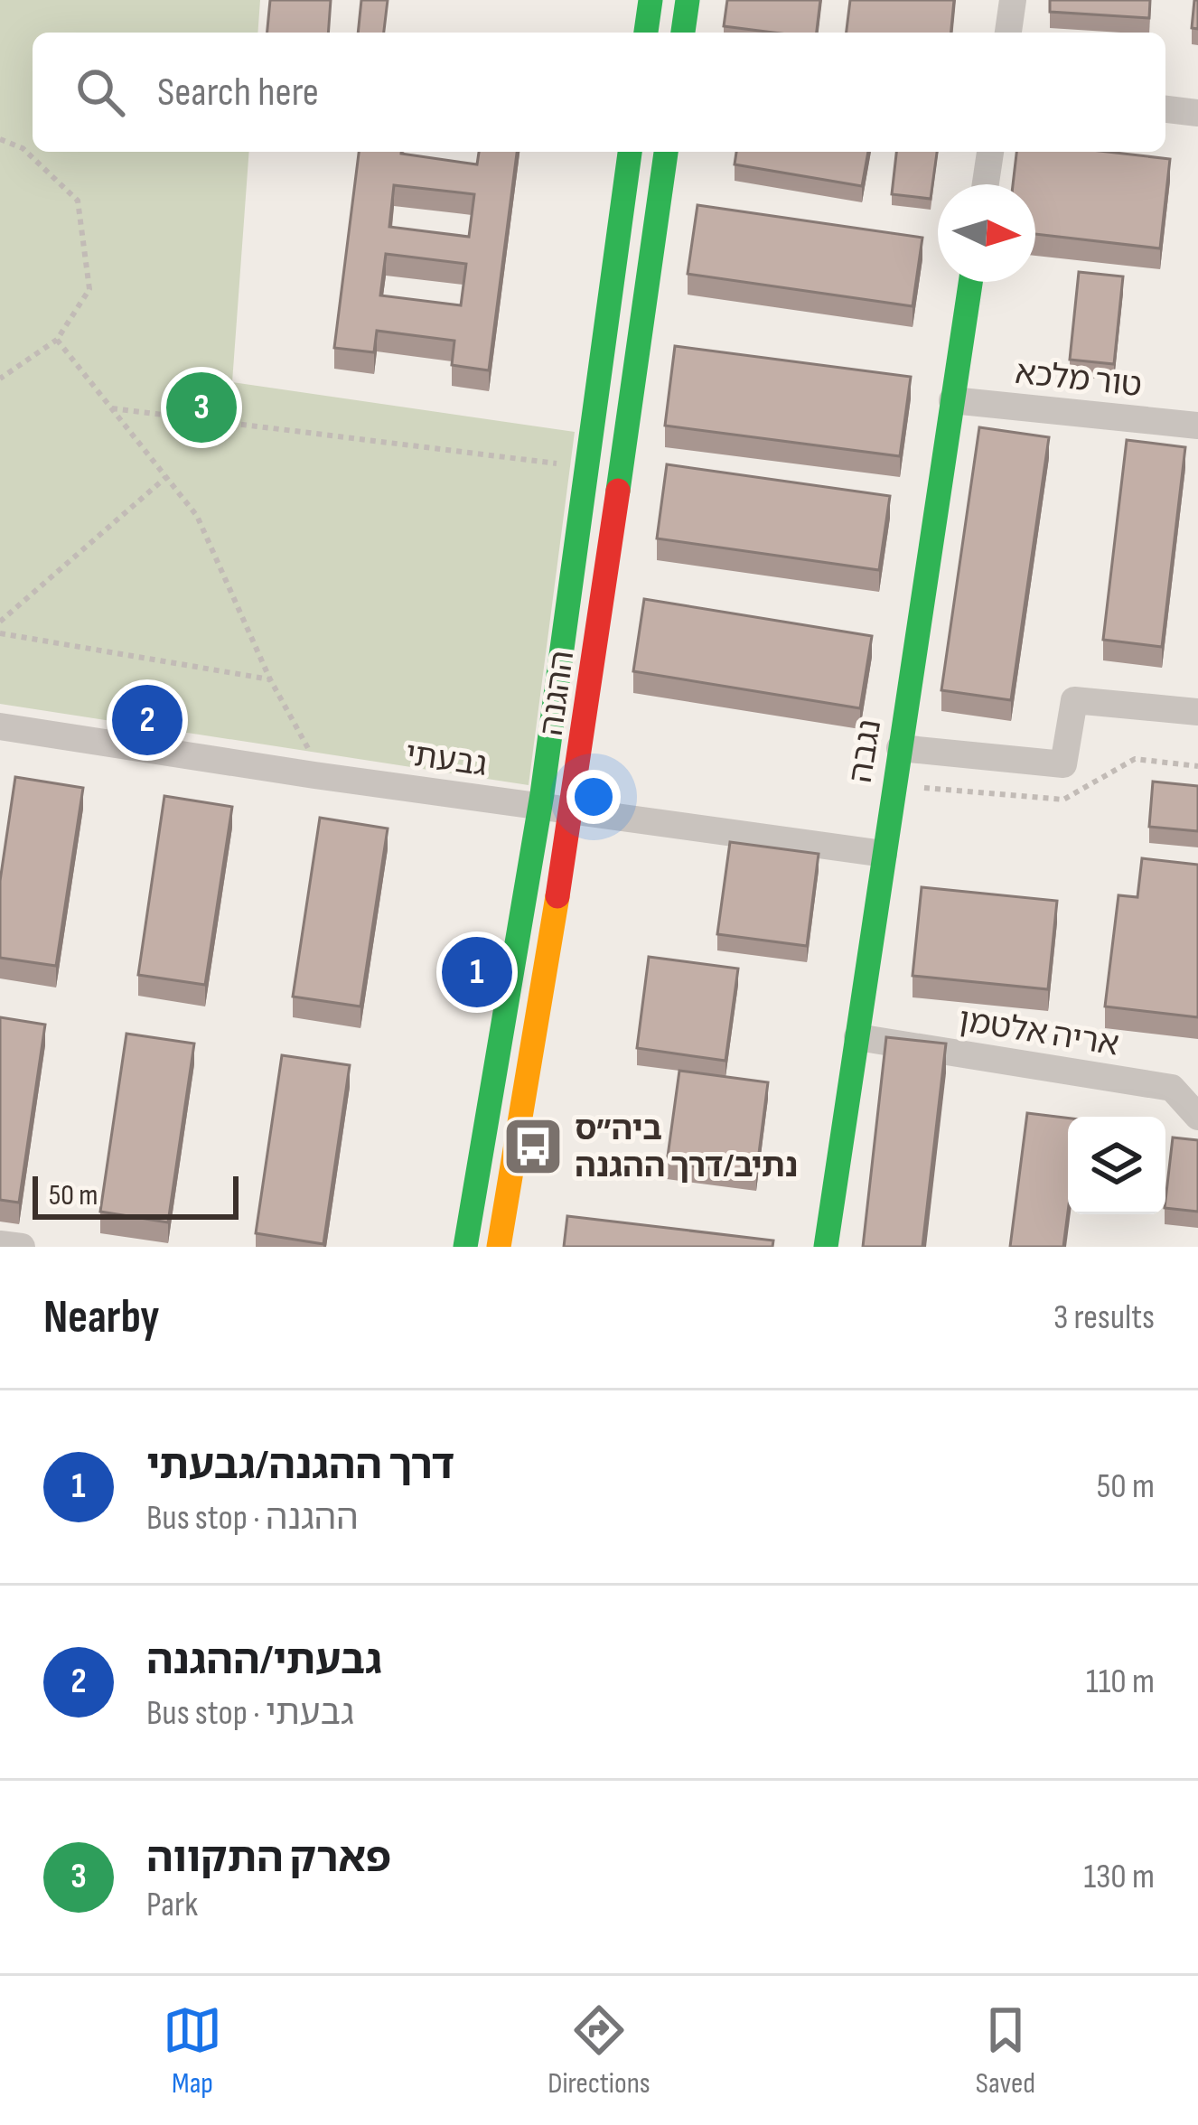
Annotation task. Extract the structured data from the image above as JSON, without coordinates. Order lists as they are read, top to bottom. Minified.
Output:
{"streets":{"street":["טור מלכא","ההגנה","נגבה","גבעתי","אריה אלטמן"]},"crossings":[["טור מלכא","נגבה"],["ההגנה","גבעתי"],["נגבה","גבעתי"],["נגבה","אריה אלטמן"]],"places":{"bus stop":["ביה״ס נתיב/דרך ההגנה"]},"scale_bar":"50 m","north":"right","page":{"search":"Search here","pins":["3","2","1"],"scale":"50 m","heading":["Nearby","3 results"],"list":[{"mark":"1","name":"דרך ההגנה/גבעתי","note":"Bus stop · ההגנה","value":"50 m"},{"mark":"2","name":"גבעתי/ההגנה","note":"Bus stop · גבעתי","value":"110 m"},{"mark":"3","name":"פארק התקווה","note":"Park","value":"130 m"}],"nav":["Map","Directions","Saved"]}}
